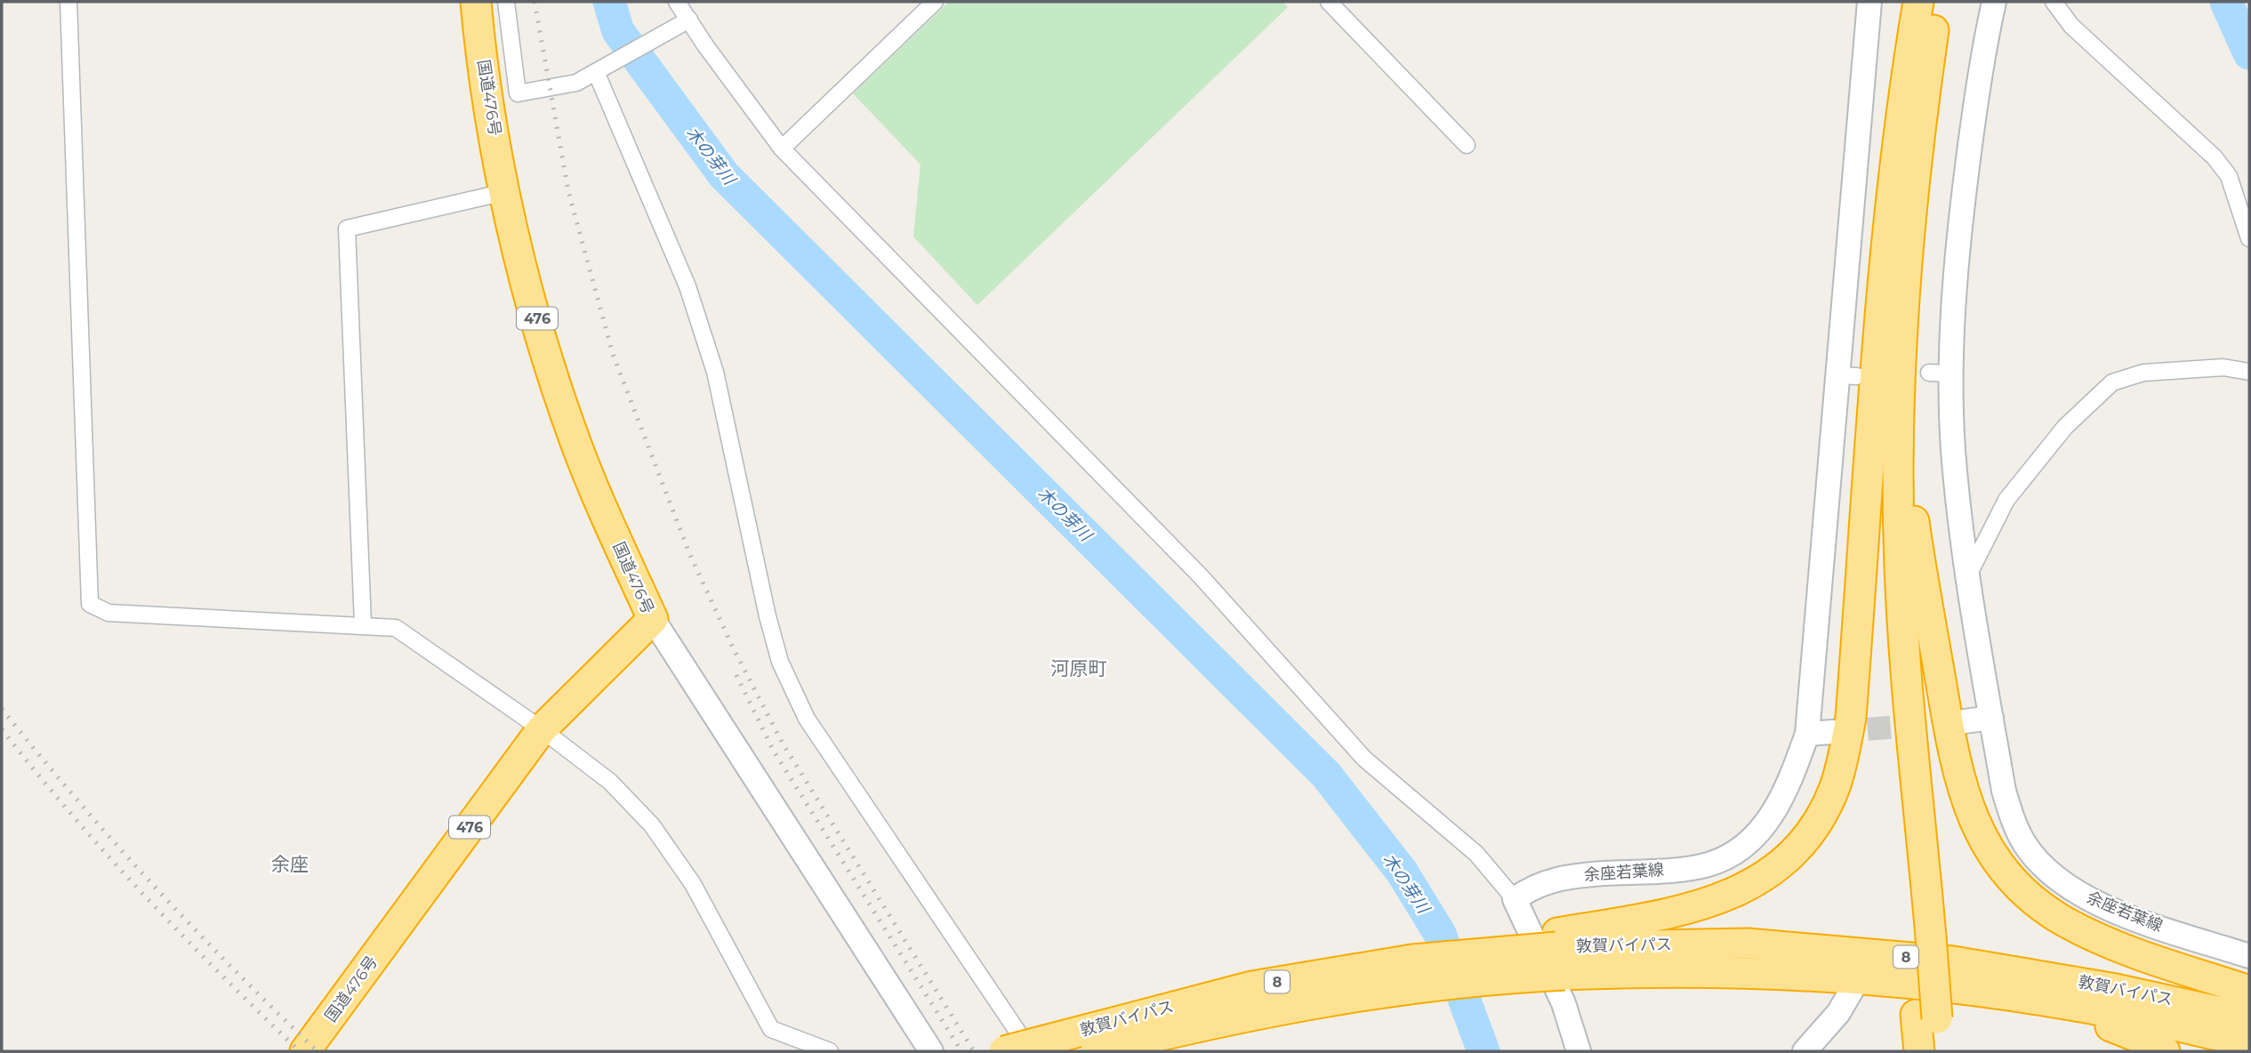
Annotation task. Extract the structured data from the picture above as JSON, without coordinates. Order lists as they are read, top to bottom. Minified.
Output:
{"streets":{"highway":["国道476号","476","敦賀バイパス","8"],"street":["余座若葉線"]},"districts":["河原町","余座"],"water":["木の芽川"]}
